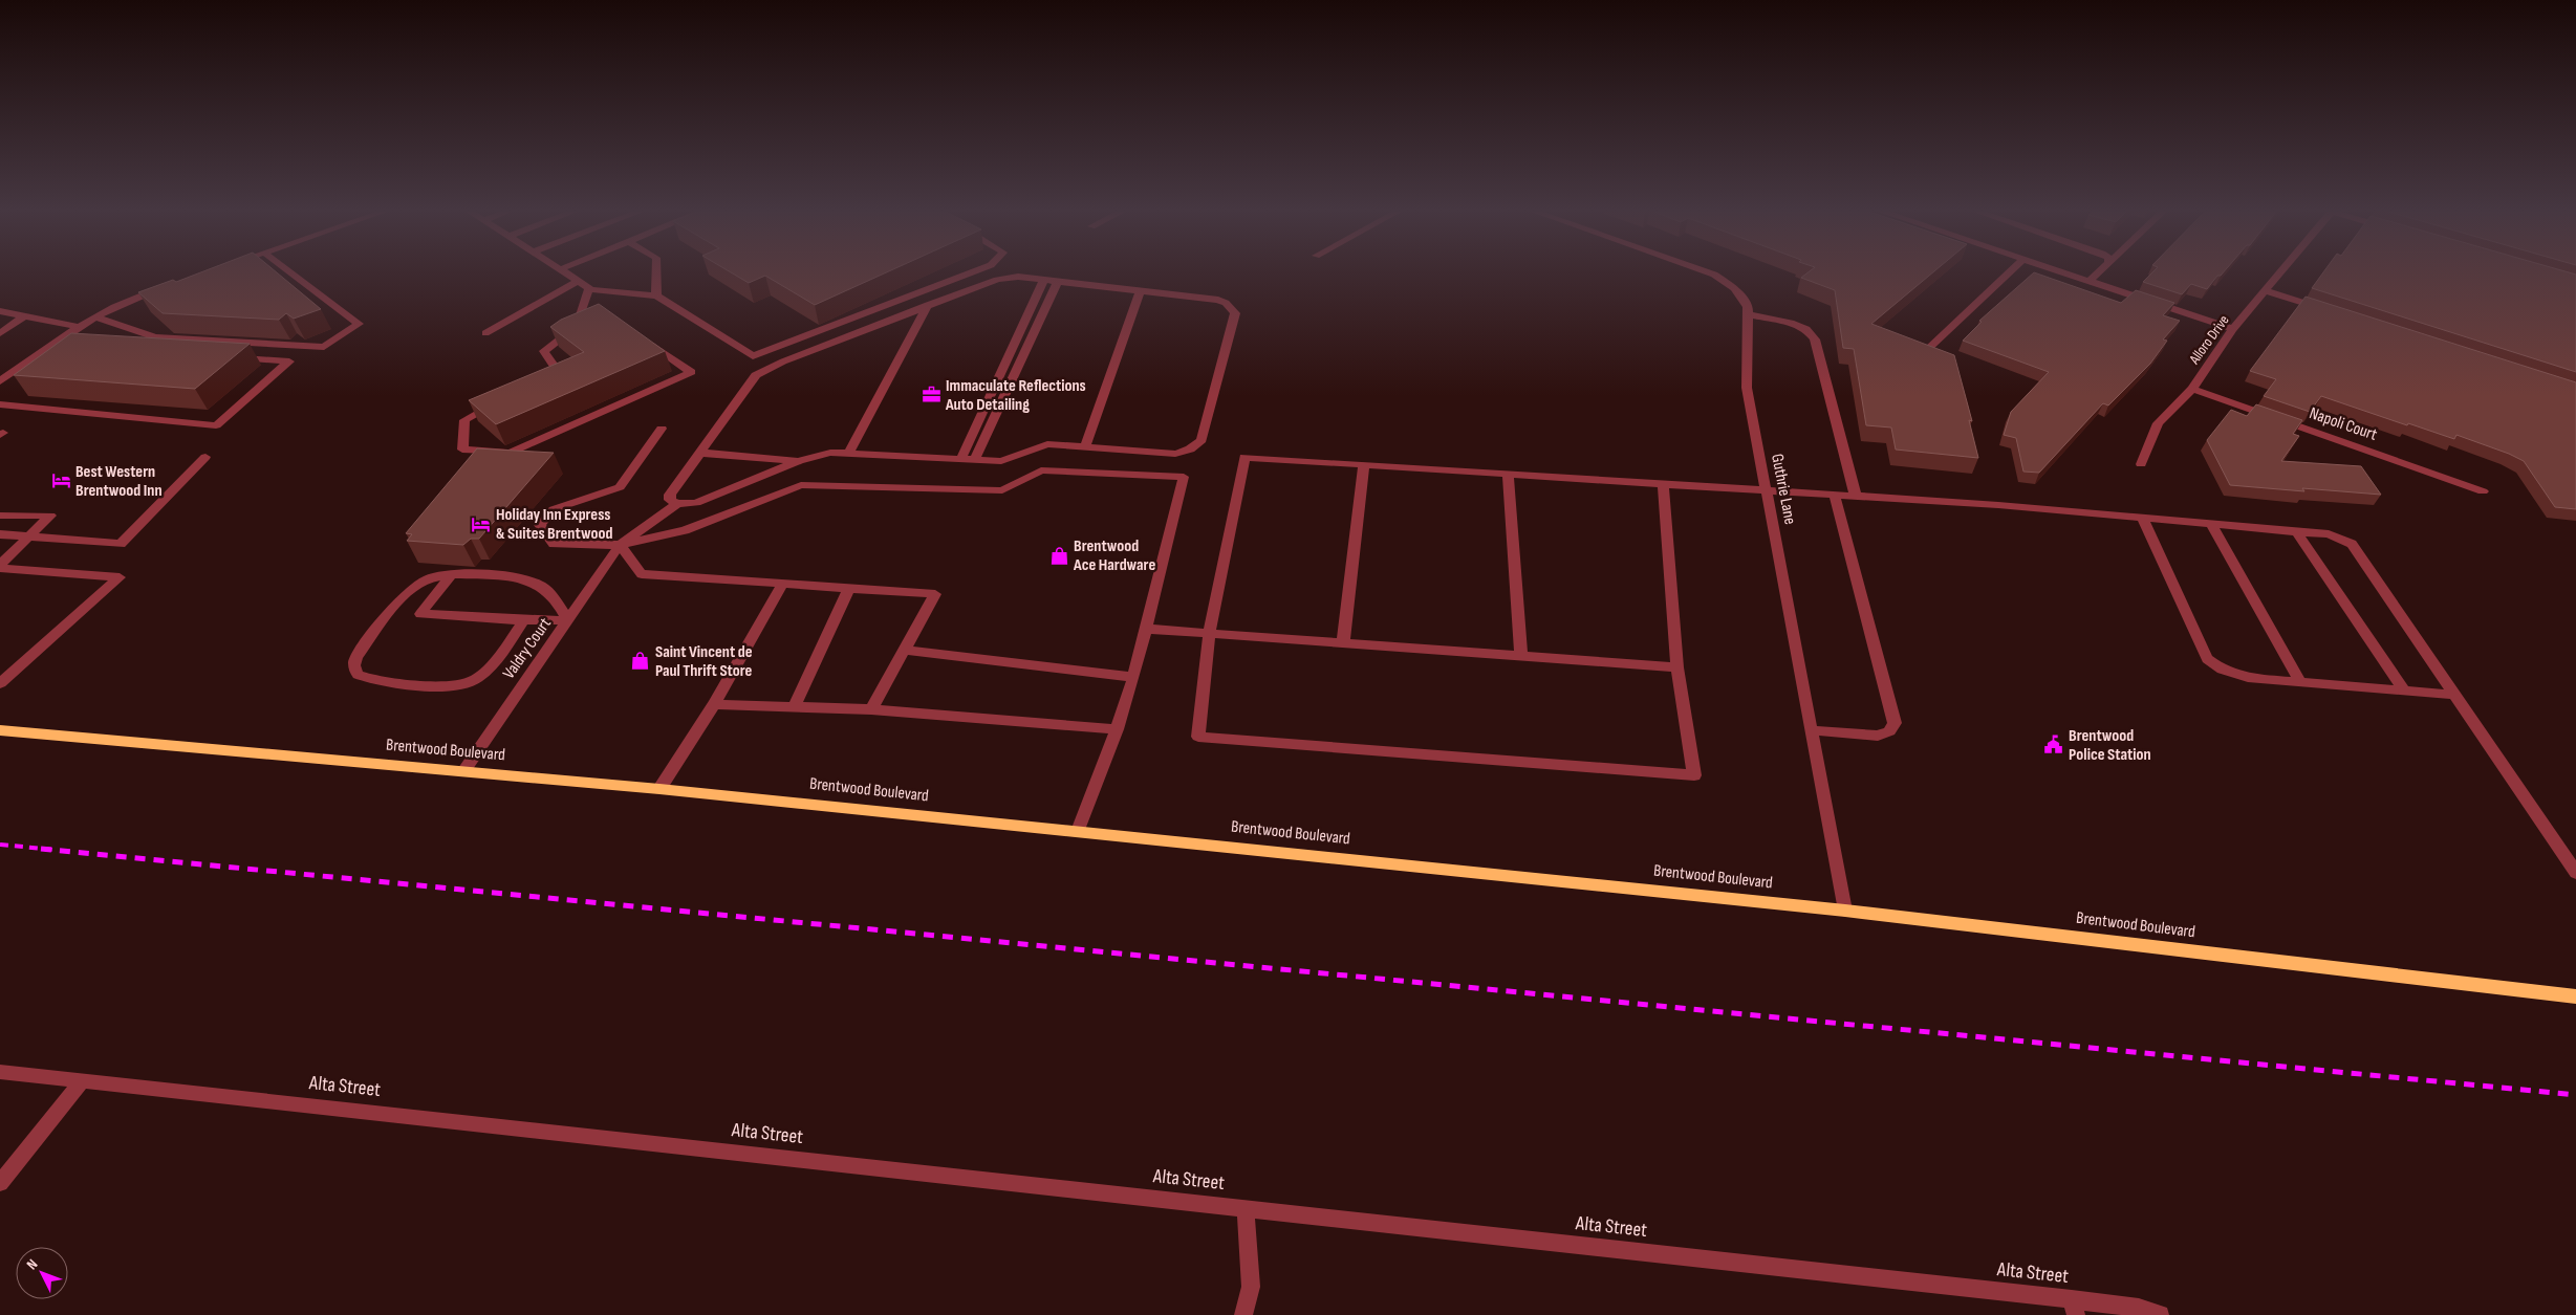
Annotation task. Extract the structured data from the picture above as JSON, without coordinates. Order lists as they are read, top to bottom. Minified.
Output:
{"streets":{"main road":["Brentwood Boulevard"],"street":["Alloro Drive","Napoli Court","Guthrie Lane","Valdry Court","Alta Street"]},"crossings":[["Alloro Drive","Napoli Court"],["Guthrie Lane","Brentwood Boulevard"],["Valdry Court","Brentwood Boulevard"]],"places":{"office":["Immaculate Reflections Auto Detailing"],"hotel":["Best Western Brentwood Inn","Holiday Inn Express & Suites Brentwood"],"shop":["Brentwood Ace Hardware","Saint Vincent de Paul Thrift Store"],"public building":["Brentwood Police Station"]},"north":"top left"}
